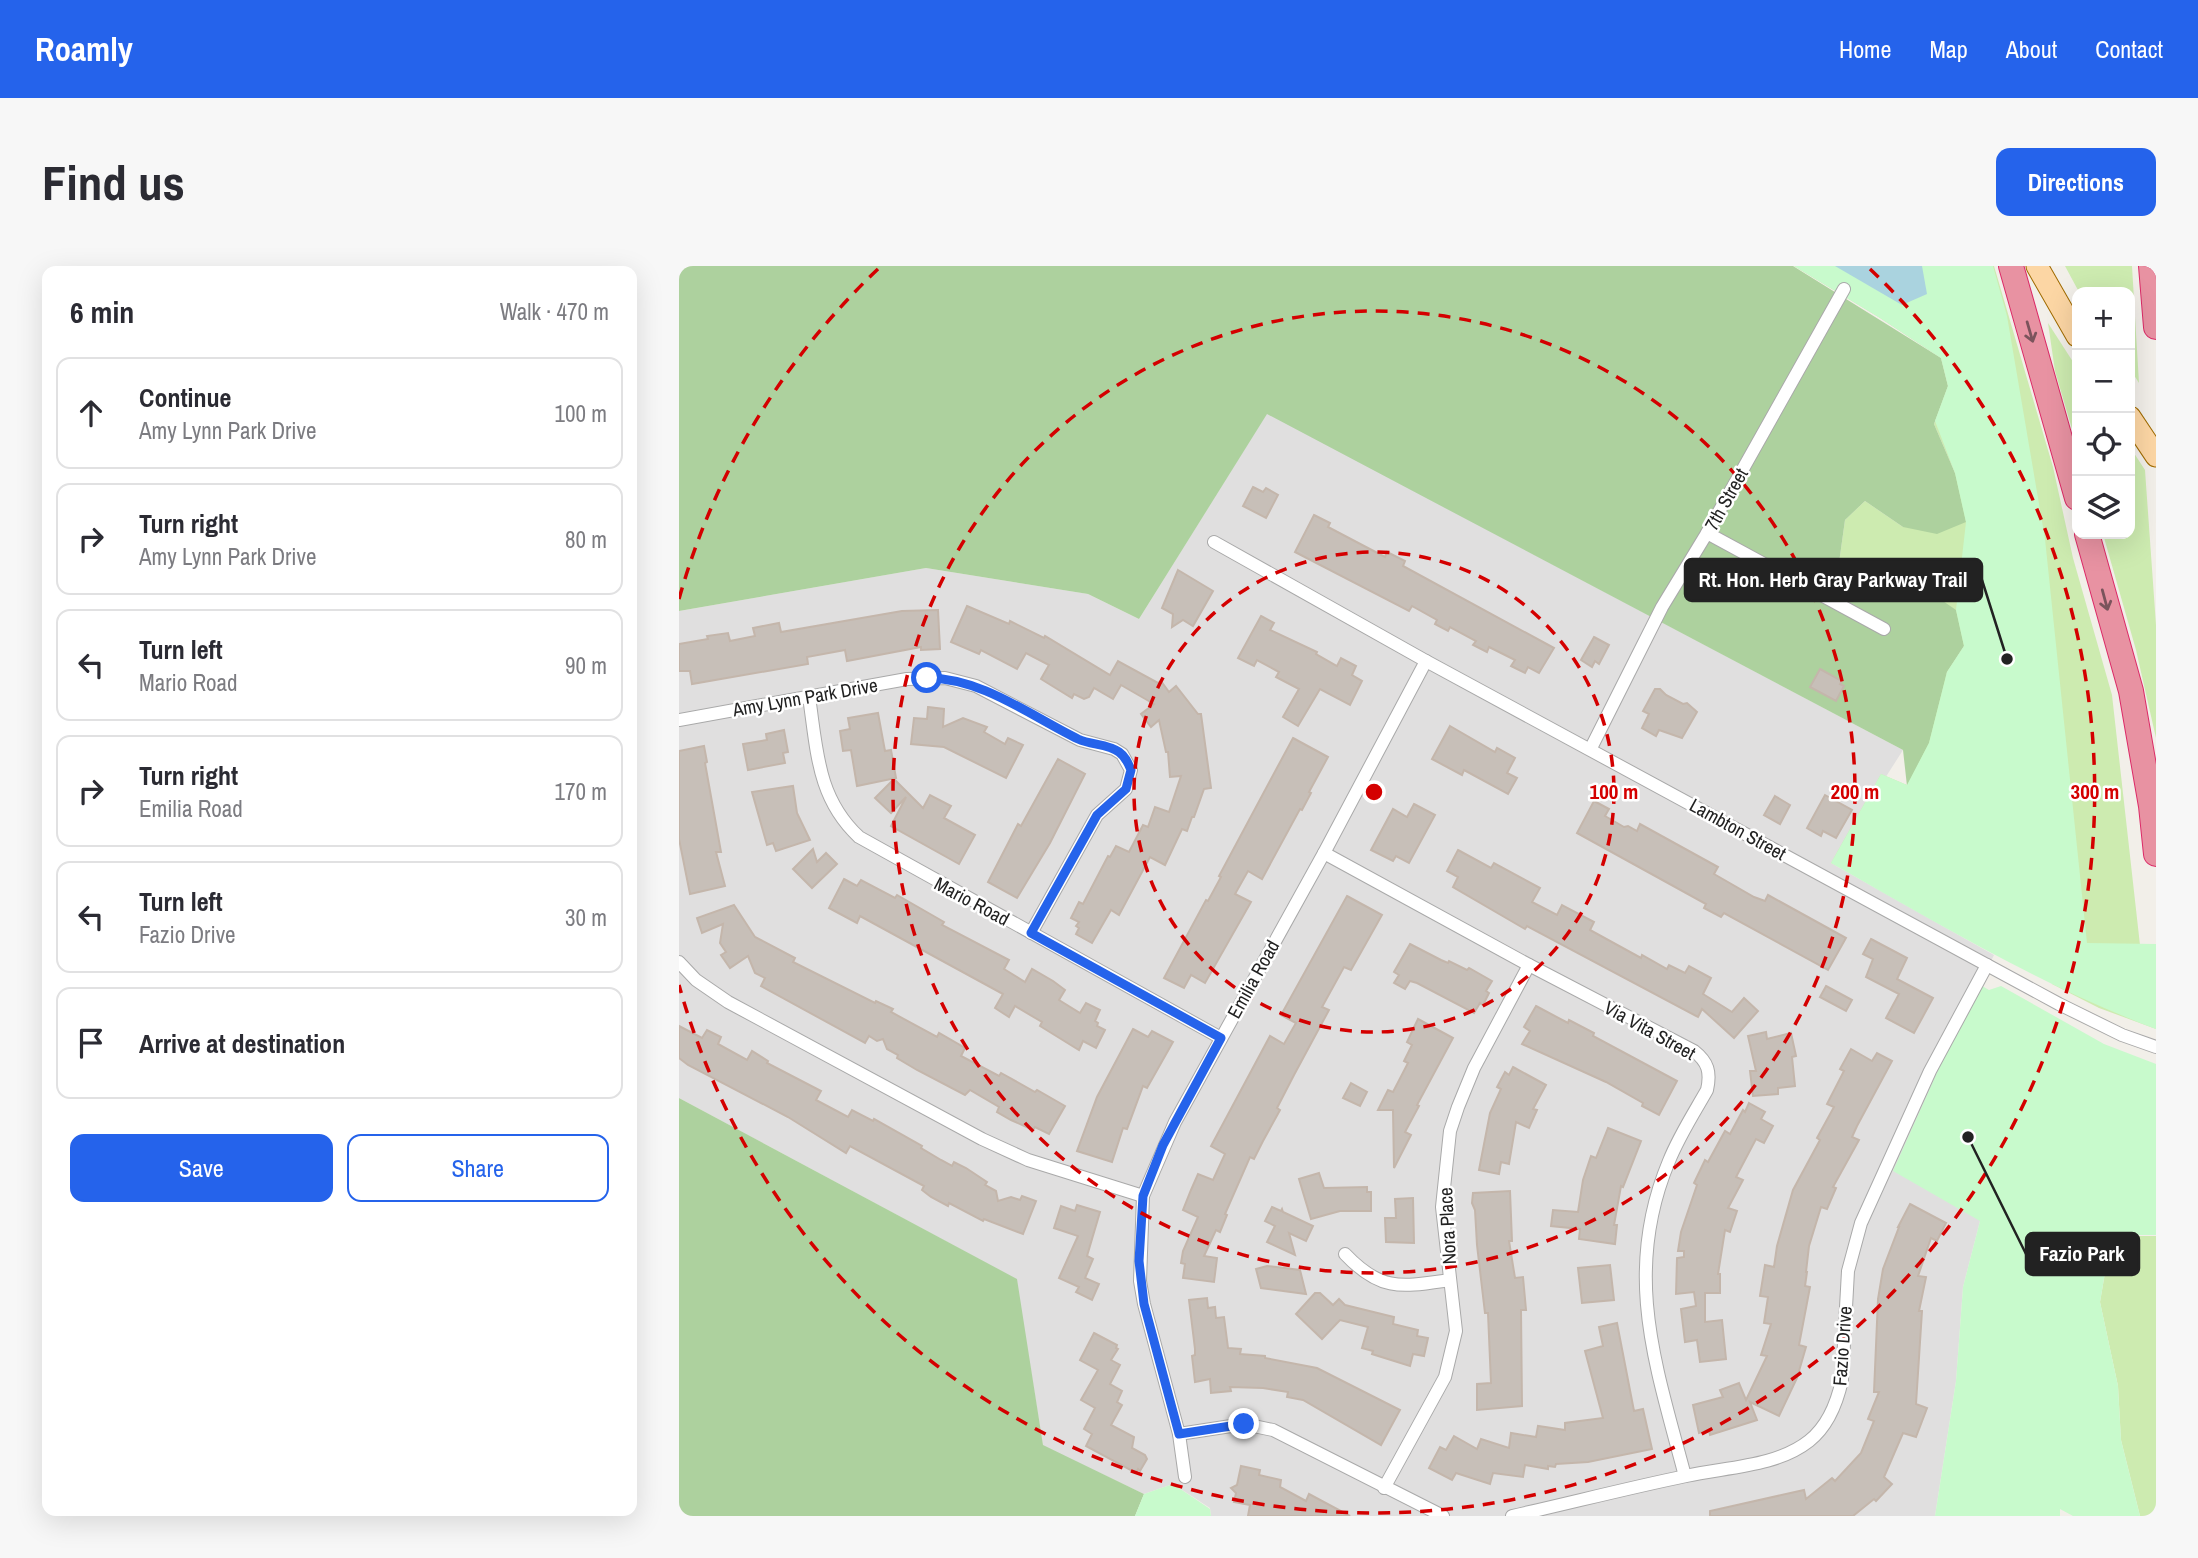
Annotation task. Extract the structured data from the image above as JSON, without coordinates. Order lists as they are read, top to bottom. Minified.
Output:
{"streets":{"street":["7th Street","Amy Lynn Park Drive","Lambton Street","Mario Road","Emilia Road","Via Vita Street","Nora Place","Fazio Drive"]},"crossings":[["7th Street","Lambton Street"],["Amy Lynn Park Drive","Mario Road"],["Lambton Street","Emilia Road"],["Lambton Street","Fazio Drive"],["Mario Road","Emilia Road"],["Emilia Road","Via Vita Street"],["Via Vita Street","Nora Place"],["Via Vita Street","Fazio Drive"]],"places":["Rt. Hon. Herb Gray Parkway Trail","Fazio Park"],"page":{"header":"Roamly","nav":["Home","Map","About","Contact"],"buttons":["Directions",["Save","Share"]],"title":"Find us","heading":["6 min","Walk · 470 m"],"map_buttons":["+","−"],"list":[["Continue","Amy Lynn Park Drive","100 m"],["Turn right","Amy Lynn Park Drive","80 m"],["Turn left","Mario Road","90 m"],["Turn right","Emilia Road","170 m"],["Turn left","Fazio Drive","30 m"],"Arrive at destination"]},"rings":["100 m","200 m","300 m"]}
